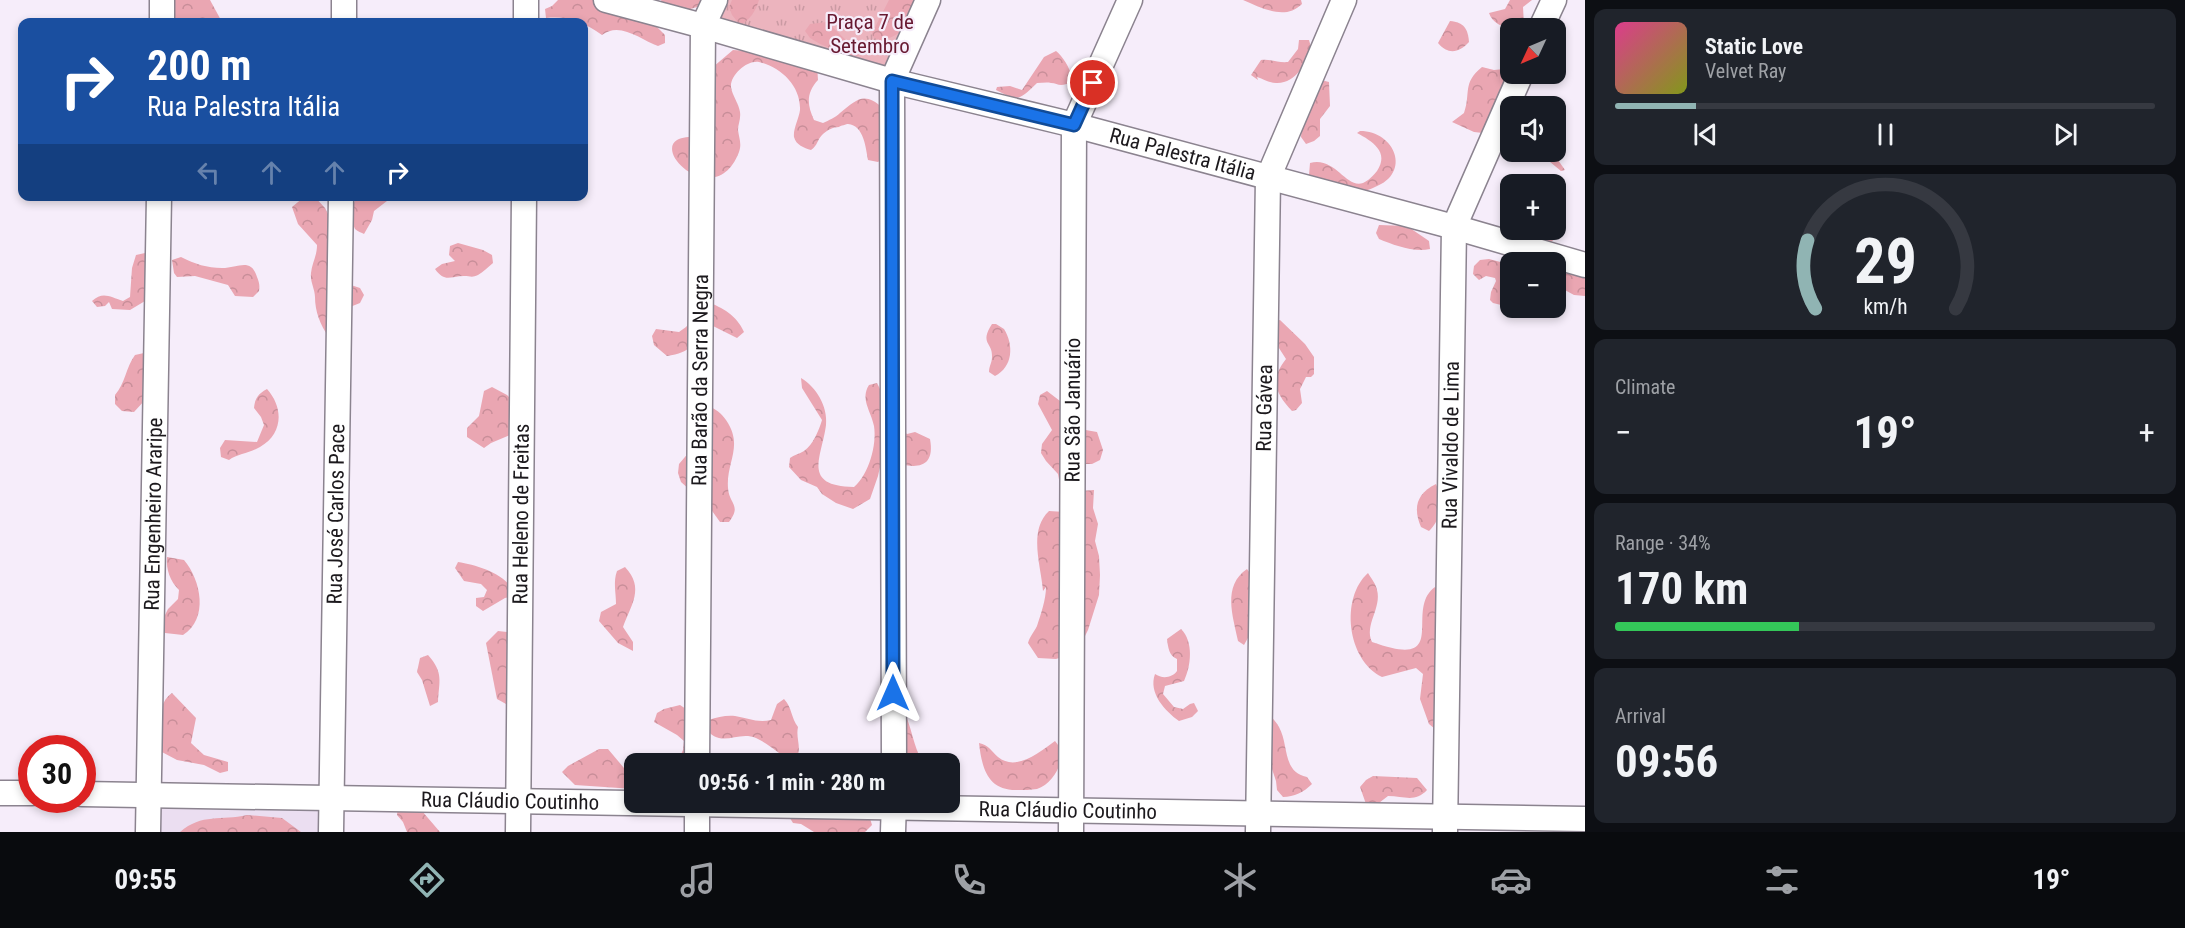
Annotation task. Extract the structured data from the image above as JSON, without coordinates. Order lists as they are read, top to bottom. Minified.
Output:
{"streets":{"street":["Rua Palestra Itália","Rua Barão da Serra Negra","Rua Gávea","Rua São Januário","Rua Vivaldo de Lima","Rua Engenheiro Araripe","Rua José Carlos Pace","Rua Heleno de Freitas","Rua Cláudio Coutinho"]},"crossings":[["Rua Palestra Itália","Rua Barão da Serra Negra"],["Rua Palestra Itália","Rua Gávea"],["Rua Palestra Itália","Rua São Januário"],["Rua Palestra Itália","Rua Vivaldo de Lima"],["Rua Gávea","Rua Cláudio Coutinho"],["Rua São Januário","Rua Cláudio Coutinho"],["Rua Vivaldo de Lima","Rua Cláudio Coutinho"],["Rua Engenheiro Araripe","Rua Cláudio Coutinho"],["Rua José Carlos Pace","Rua Cláudio Coutinho"],["Rua Heleno de Freitas","Rua Cláudio Coutinho"]],"parks":["Praça 7 de Setembro"],"north":"bottom left","page":{"map_buttons":["+","−"],"turn":["200 m","Rua Palestra Itália"],"song":["Static Love","Velvet Ray"],"tile":["Climate",["Range · 34%","170 km"],["Arrival","09:56"]],"heat":["−","19°","+"],"limit":"30","trip":"09:56 · 1 min · 280 m","tabs":["09:55","19°"],"gauge":["29","km/h"]}}
